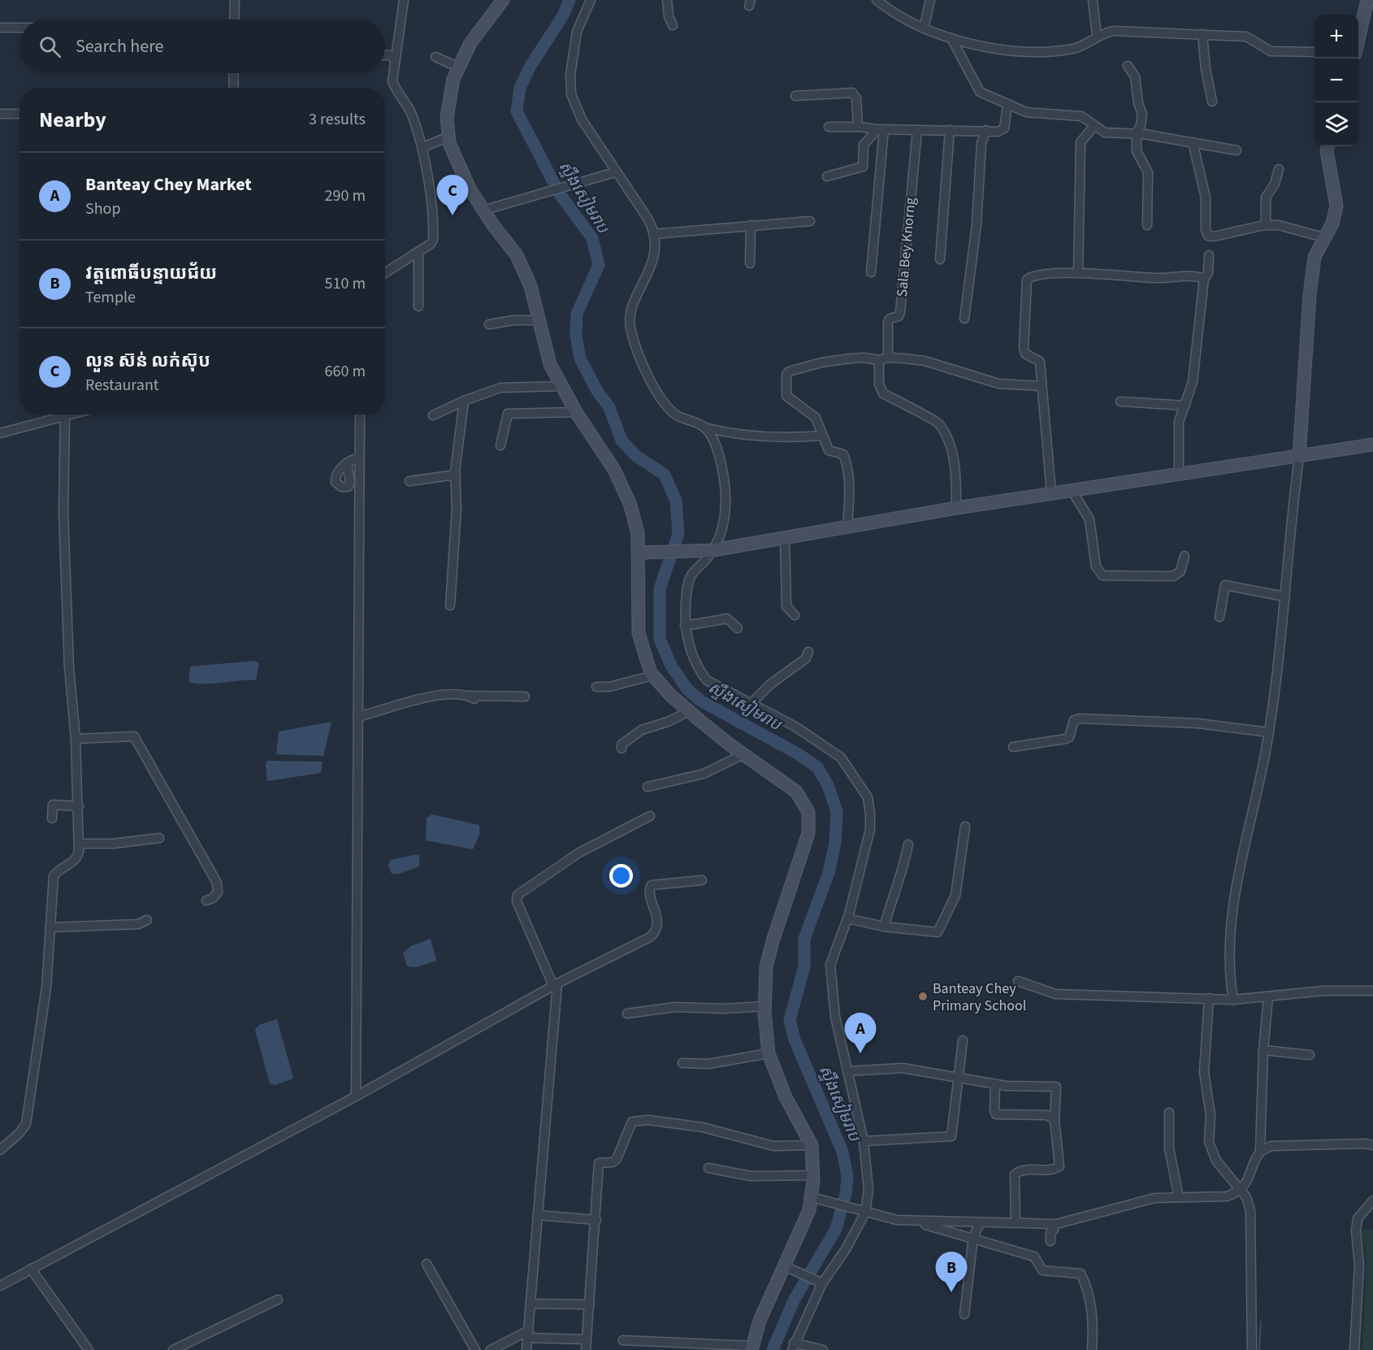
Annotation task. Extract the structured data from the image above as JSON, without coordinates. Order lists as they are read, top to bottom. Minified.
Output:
{"streets":{"street":["Sala Bey Knorng"]},"water":["ស្ទឹងសៀមរាប"],"places":["Banteay Chey Primary School"],"page":{"map_buttons":["+","−"],"search":"Search here","heading":["Nearby","3 results"],"list":[{"mark":"A","name":"Banteay Chey Market","note":"Shop","value":"290 m"},{"mark":"B","name":"វត្តពោធិ៍បន្ទាយជ័យ","note":"Temple","value":"510 m"},{"mark":"C","name":"លួន ស៊ន់ លក់ស៊ុប","note":"Restaurant","value":"660 m"}],"pins":["C","A","B"]}}
